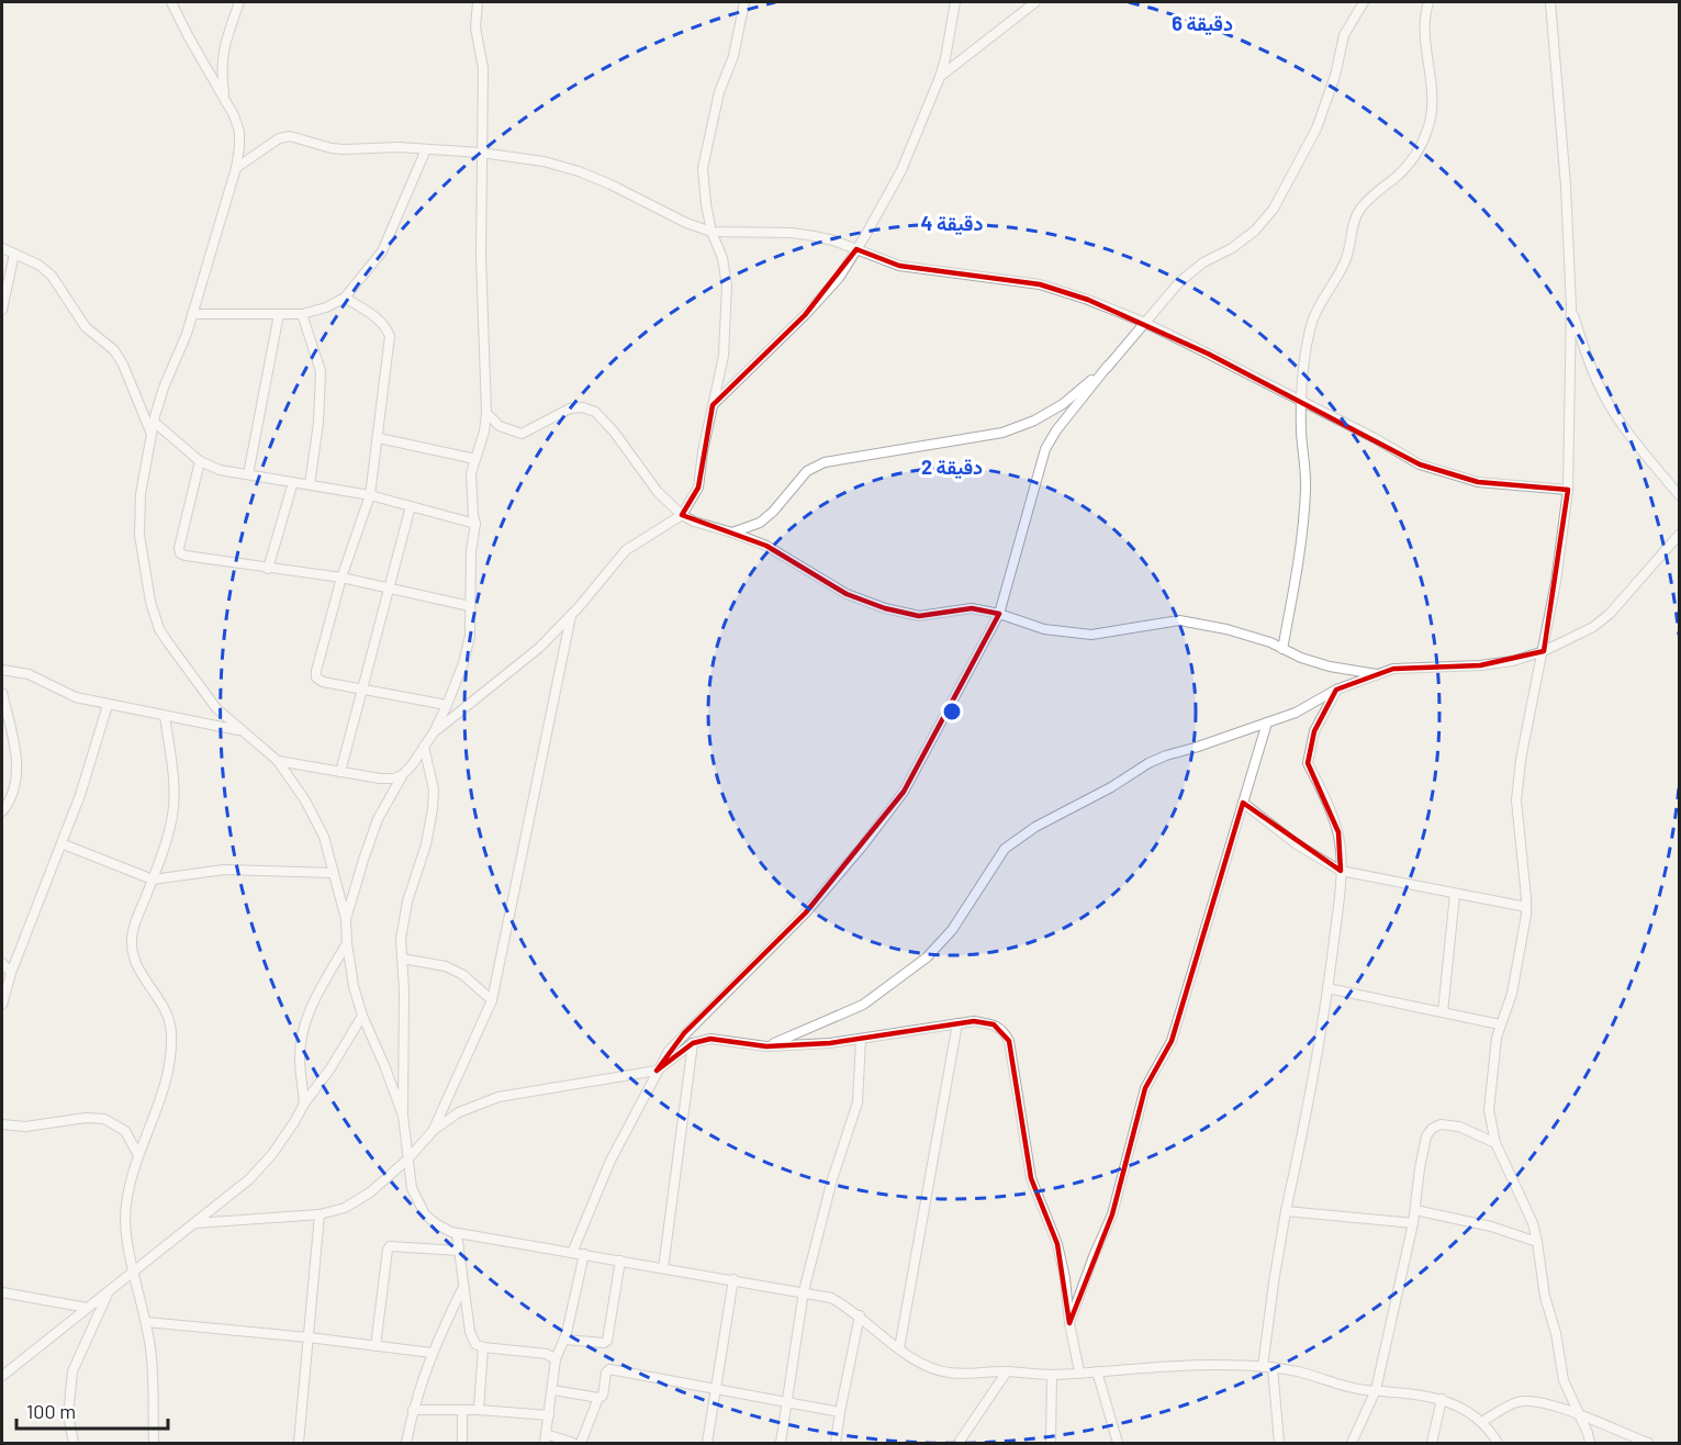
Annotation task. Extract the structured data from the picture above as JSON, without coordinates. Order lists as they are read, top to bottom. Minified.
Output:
{"scale_bar":"100 m","rings":["6 دقيقة","4 دقيقة","2 دقيقة"]}
